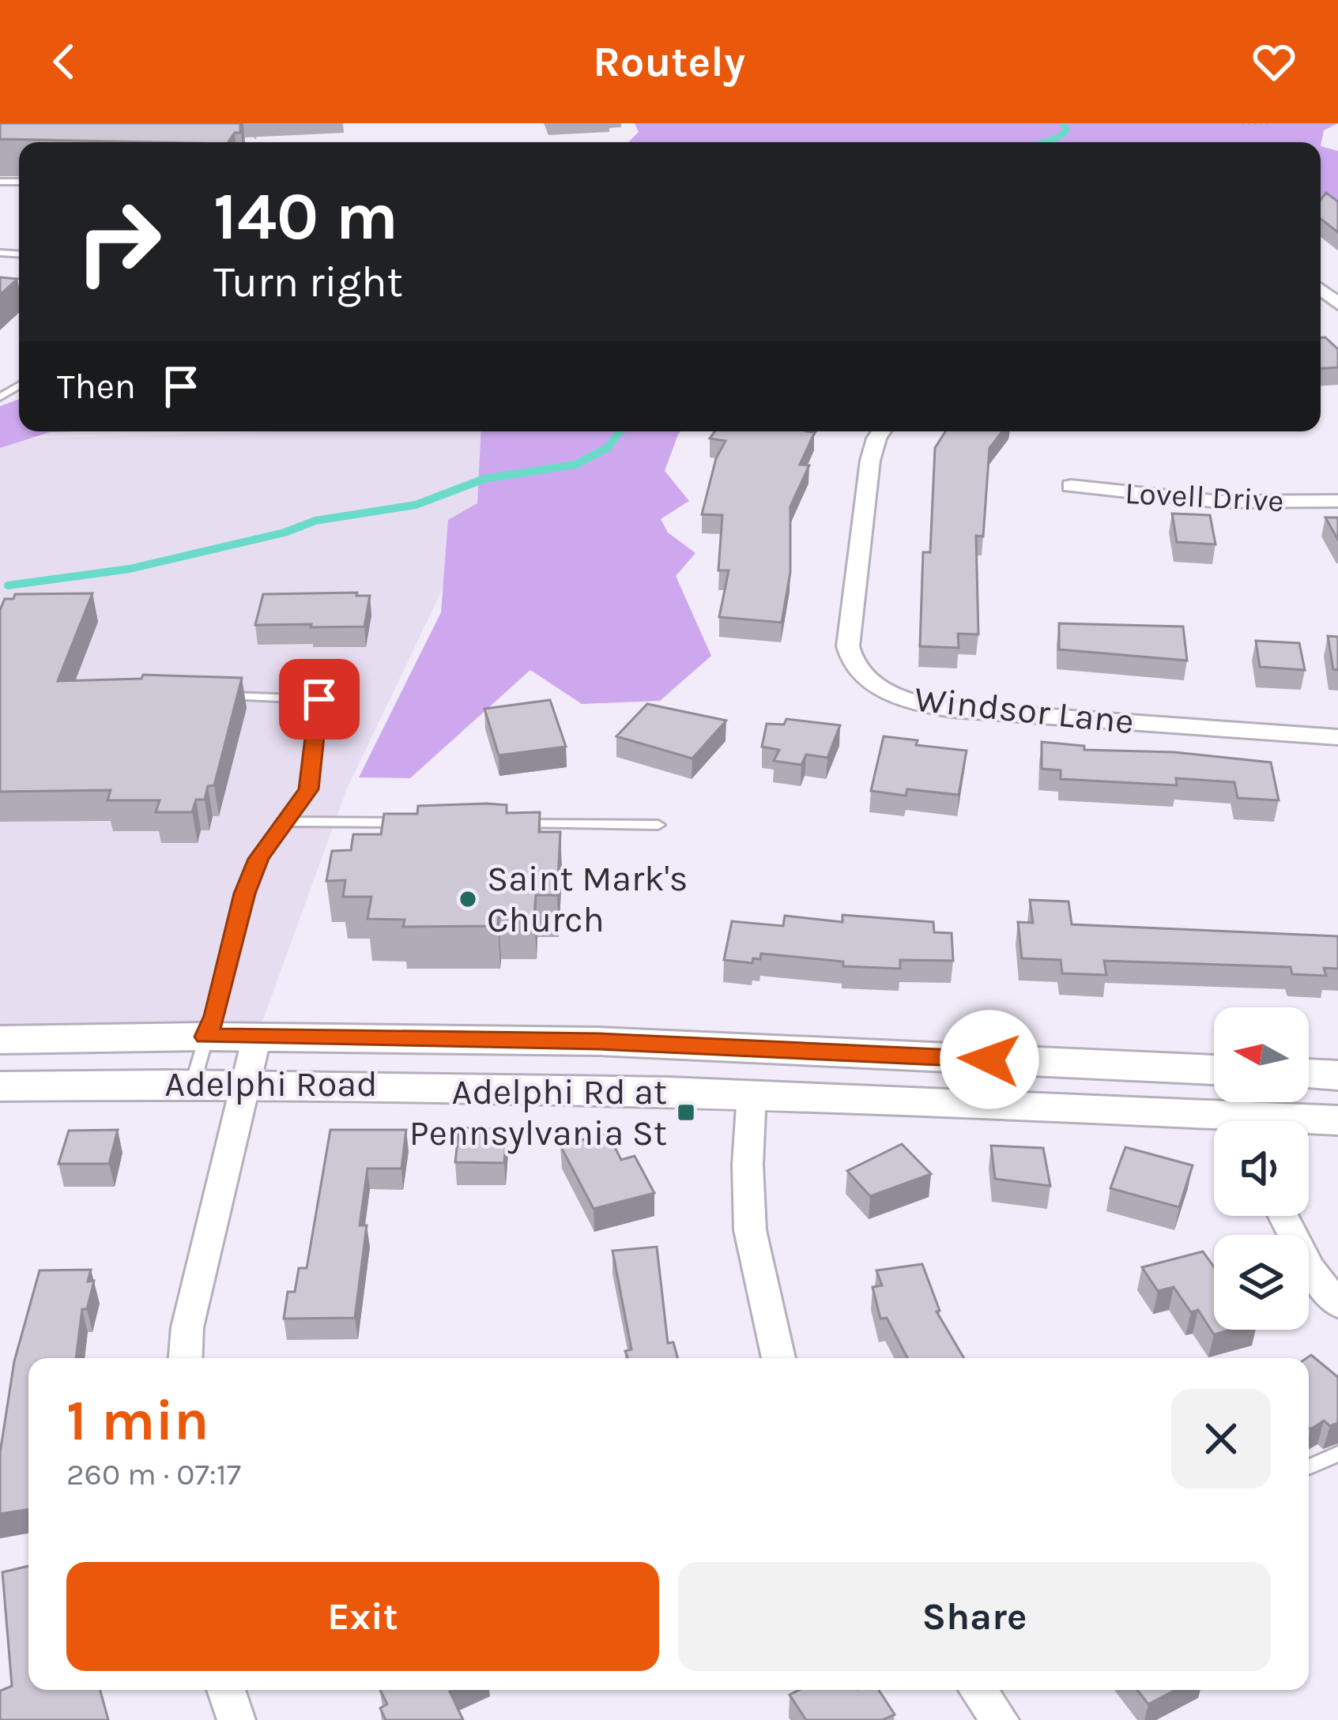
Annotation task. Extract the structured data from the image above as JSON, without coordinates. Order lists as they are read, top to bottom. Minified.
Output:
{"streets":{"main road":["Adelphi Road"],"street":["Lovell Drive","Windsor Lane"]},"places":{"other":["Saint Mark's Church"],"transit":["Adelphi Rd at Pennsylvania St"]},"north":"left","page":{"header":"Routely","turn":["140 m","Turn right"],"then":"Then","heading":["1 min","260 m · 07:17"],"buttons":["Exit","Share"]}}
